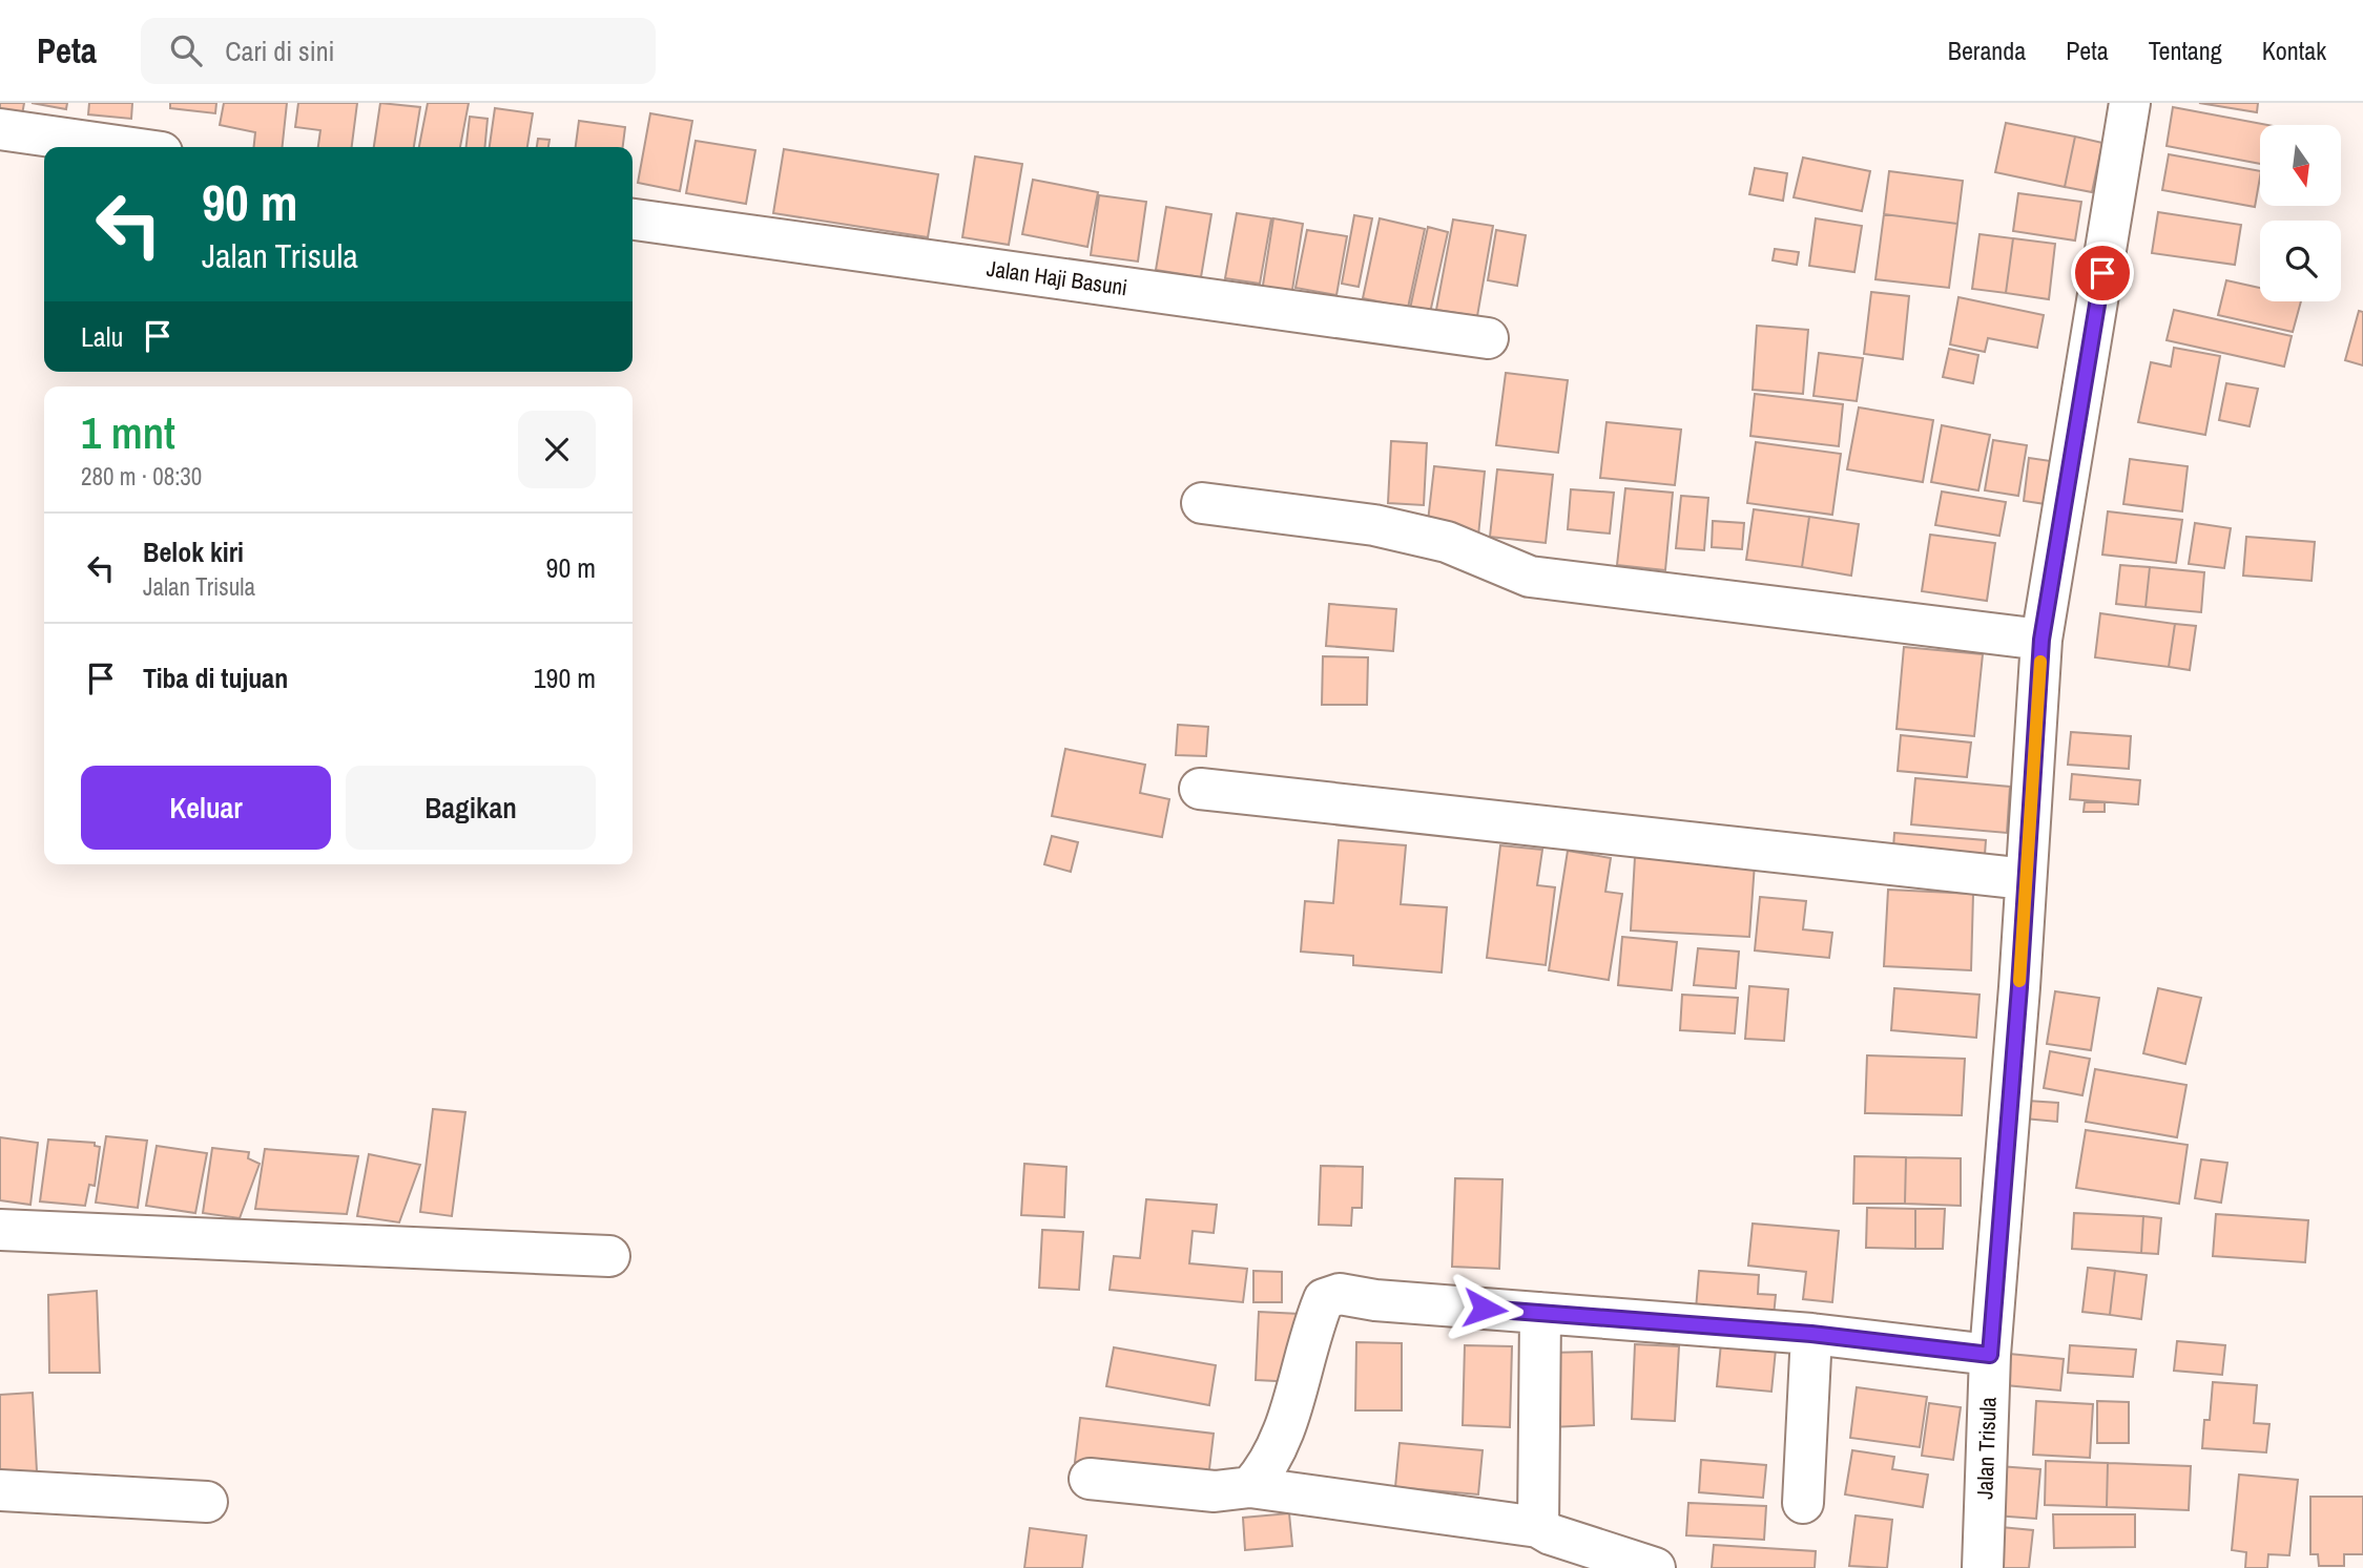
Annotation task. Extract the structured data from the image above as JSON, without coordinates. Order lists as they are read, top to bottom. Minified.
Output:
{"streets":{"street":["Jalan Haji Basuni","Jalan Trisula"]},"north":"bottom","page":{"header":"Peta","search":"Cari di sini","nav":["Beranda","Peta","Tentang","Kontak"],"turn":["90 m","Jalan Trisula"],"then":"Lalu","heading":["1 mnt","280 m · 08:30"],"list":[{"name":"Belok kiri","note":"Jalan Trisula","value":"90 m"},{"name":"Tiba di tujuan","value":"190 m"}],"buttons":["Keluar","Bagikan"]}}
